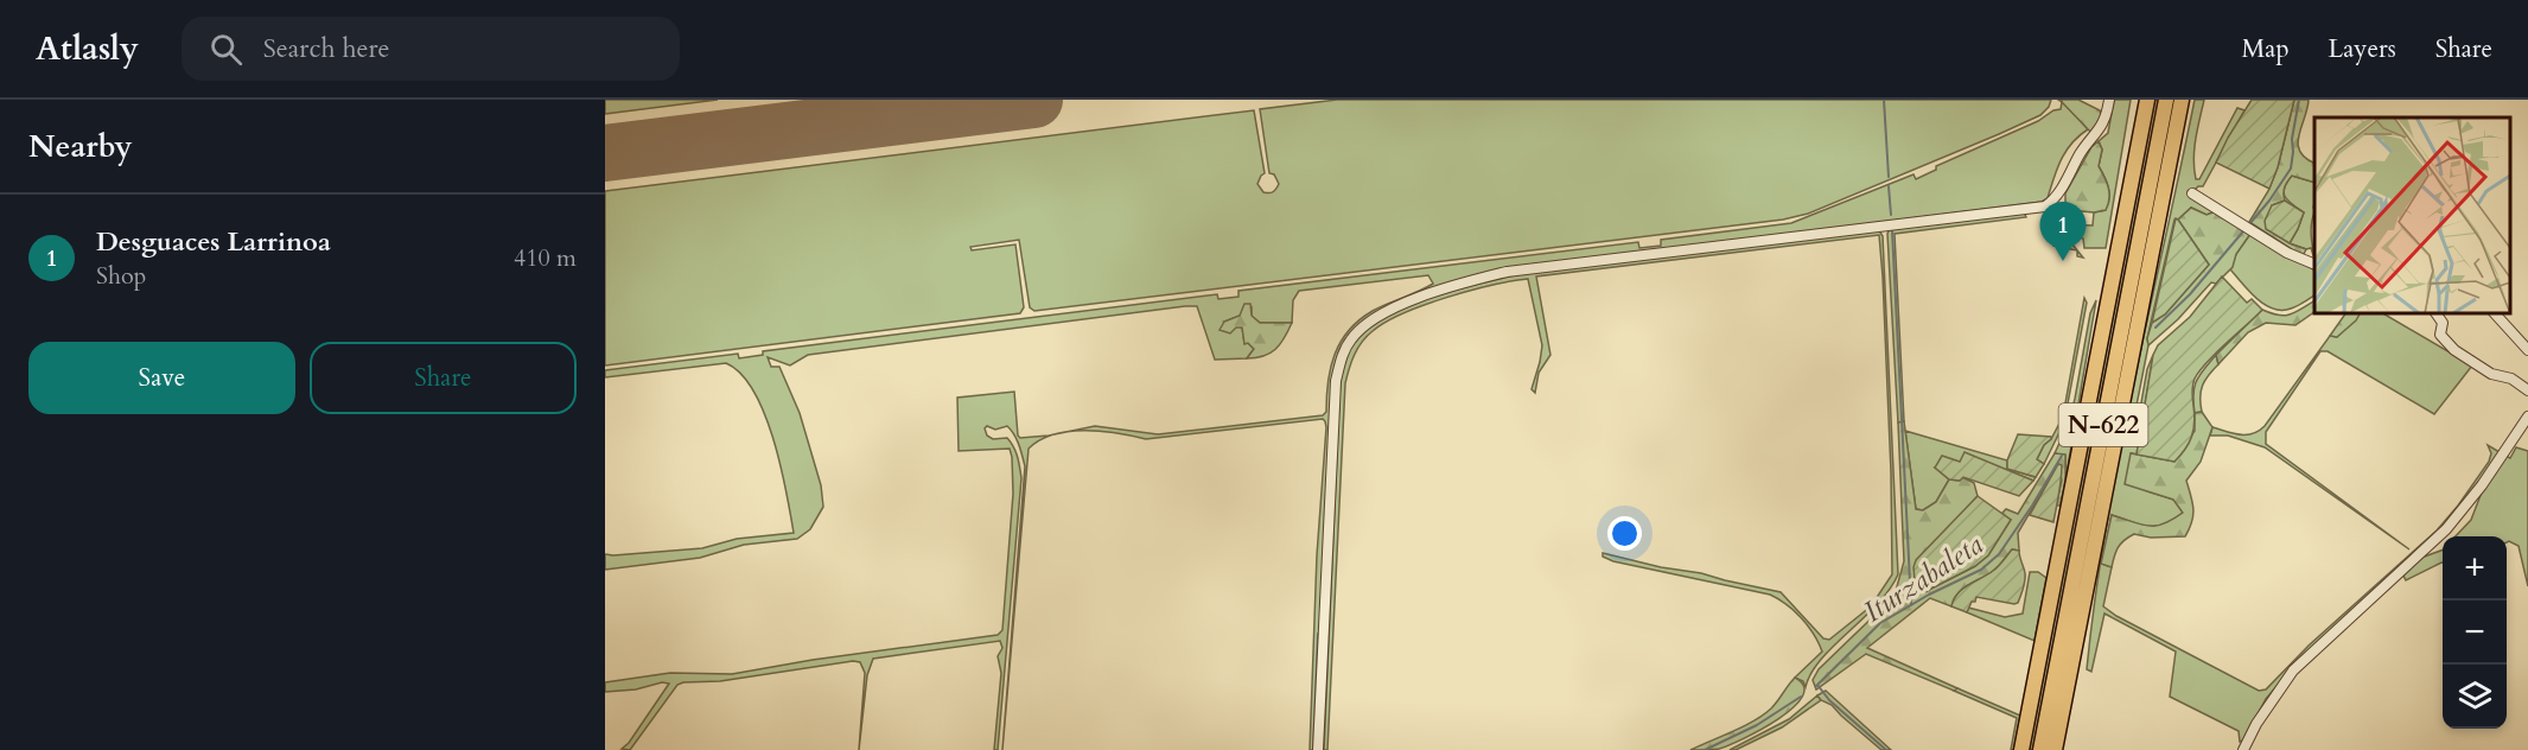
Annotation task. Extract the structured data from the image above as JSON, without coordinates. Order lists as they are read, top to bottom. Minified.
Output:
{"streets":{"highway":["N-622"]},"water":["Iturzabaleta"],"page":{"header":"Atlasly","search":"Search here","nav":["Map","Layers","Share"],"heading":"Nearby","list":[{"mark":"1","name":"Desguaces Larrinoa","note":"Shop","value":"410 m"}],"pins":"1","buttons":["Save","Share"],"map_buttons":["+","−"]}}
